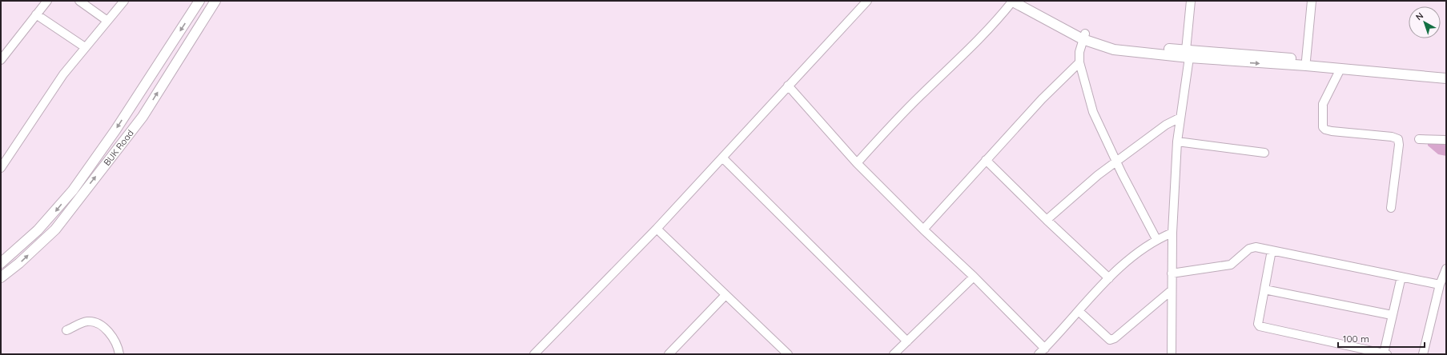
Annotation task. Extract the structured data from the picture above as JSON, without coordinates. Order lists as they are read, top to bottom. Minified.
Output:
{"streets":{"main road":["BUK Road"]},"scale_bar":"100 m","north":"top left"}
